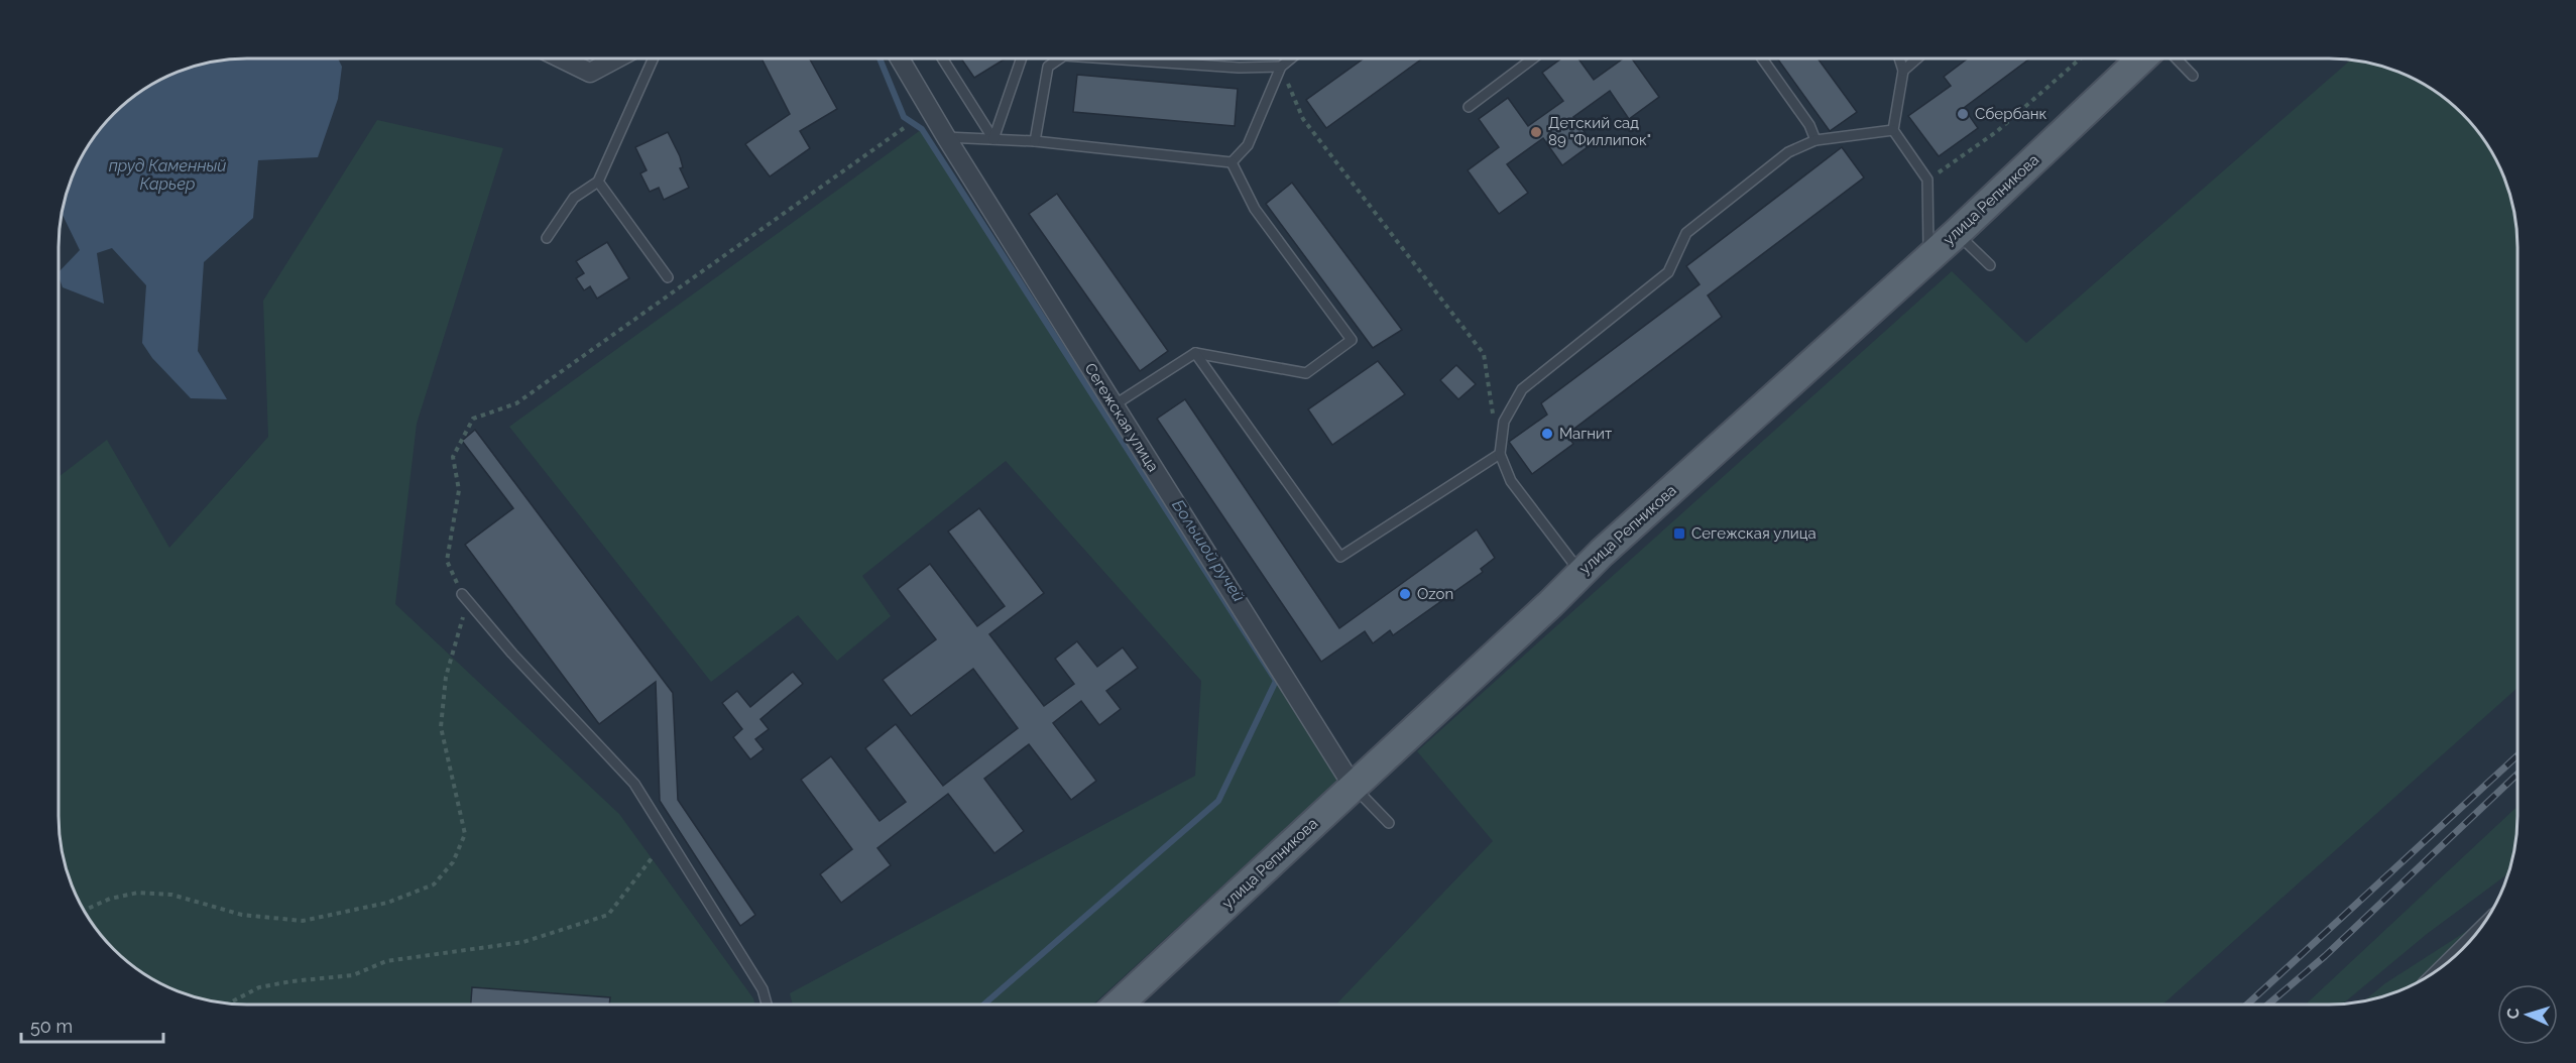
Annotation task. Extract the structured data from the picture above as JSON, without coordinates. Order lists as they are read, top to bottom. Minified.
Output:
{"streets":{"main road":["улица Репникова"],"street":["Сегежская улица"]},"crossings":[["улица Репникова","Сегежская улица"]],"water":["пруд Каменный Карьер","Большой ручей"],"places":{"other":["Сбербанк","Детский сад 89 \"Филлипок\"","Магнит","Ozon"],"transit":["Сегежская улица"]},"scale_bar":"50 m","north":"left"}
